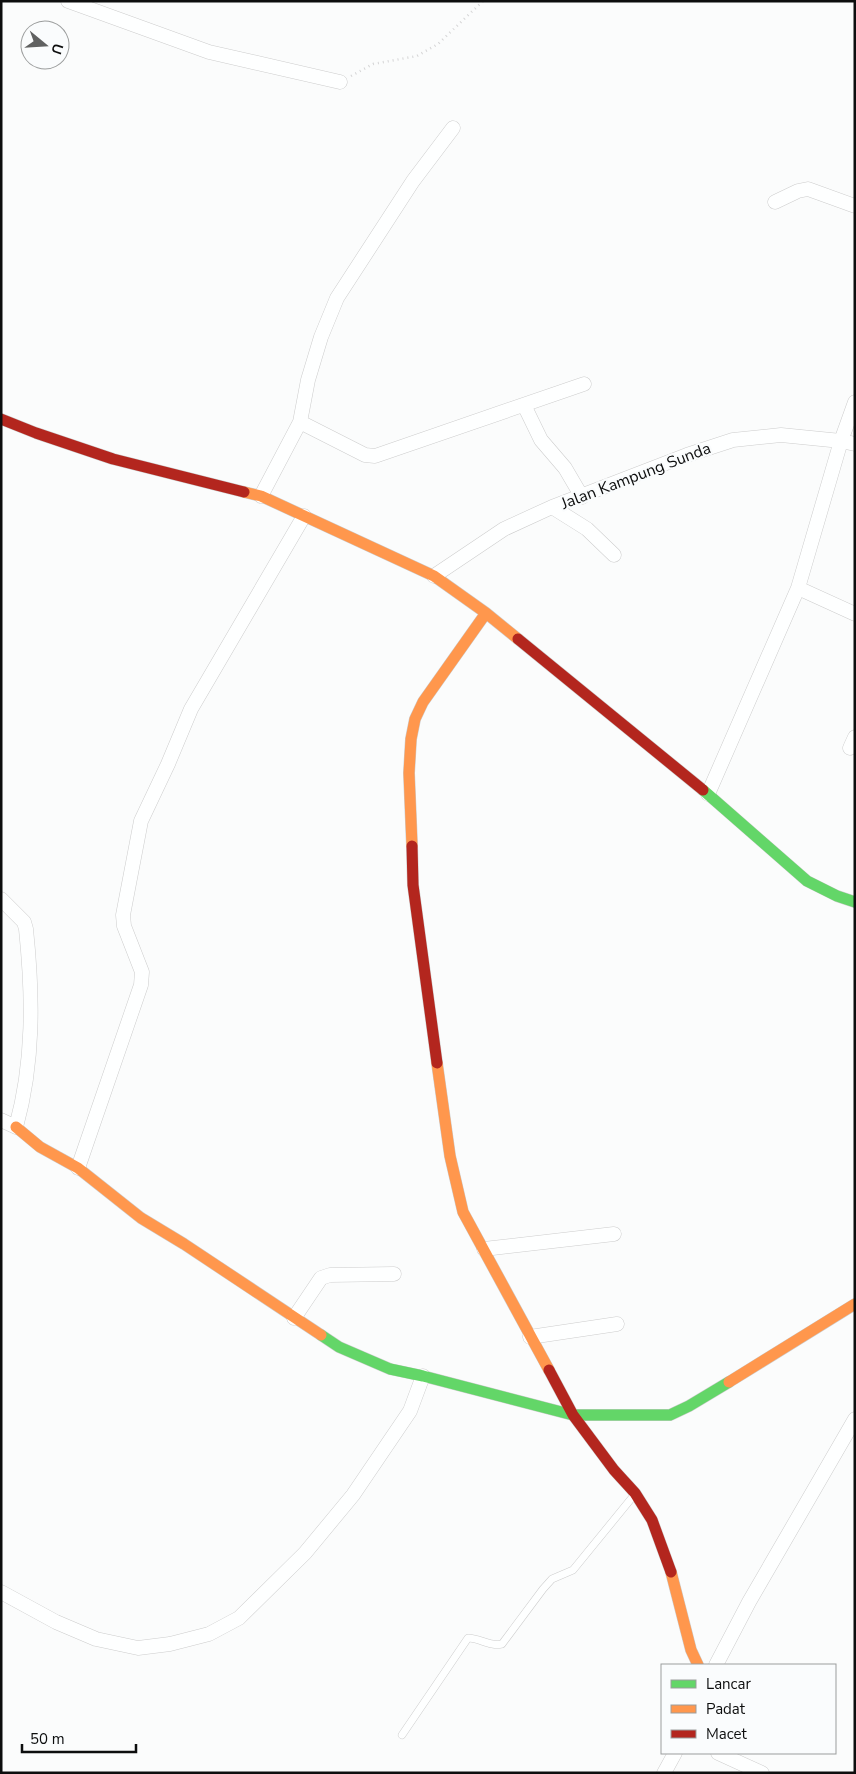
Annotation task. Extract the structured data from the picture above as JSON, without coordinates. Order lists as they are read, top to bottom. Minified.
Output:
{"streets":{"street":["Jalan Kampung Sunda"]},"legend":["Lancar","Padat","Macet"],"scale_bar":"50 m","north":"right"}
